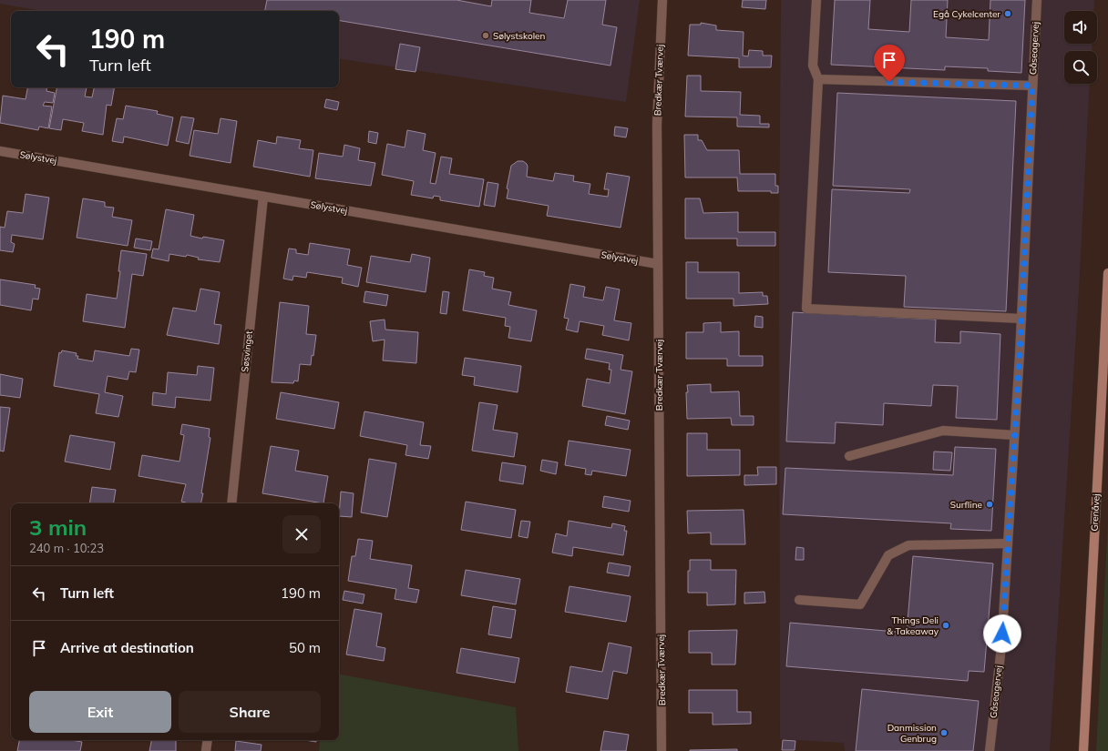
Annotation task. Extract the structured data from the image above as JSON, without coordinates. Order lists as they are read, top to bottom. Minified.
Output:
{"streets":{"main road":["Grenåvej"],"street":["Gåseagervej","Bredkær Tværvej","Sølystvej","Søsvinget"]},"crossings":[["Bredkær Tværvej","Sølystvej"],["Sølystvej","Søsvinget"]],"places":["Egå Cykelcenter","Sølystskolen","Surfline","Things Deli & Takeaway","Danmission Genbrug"],"page":{"turn":["190 m","Turn left"],"heading":["3 min","240 m · 10:23"],"list":[{"name":"Turn left","value":"190 m"},{"name":"Arrive at destination","value":"50 m"}],"buttons":["Exit","Share"]}}
